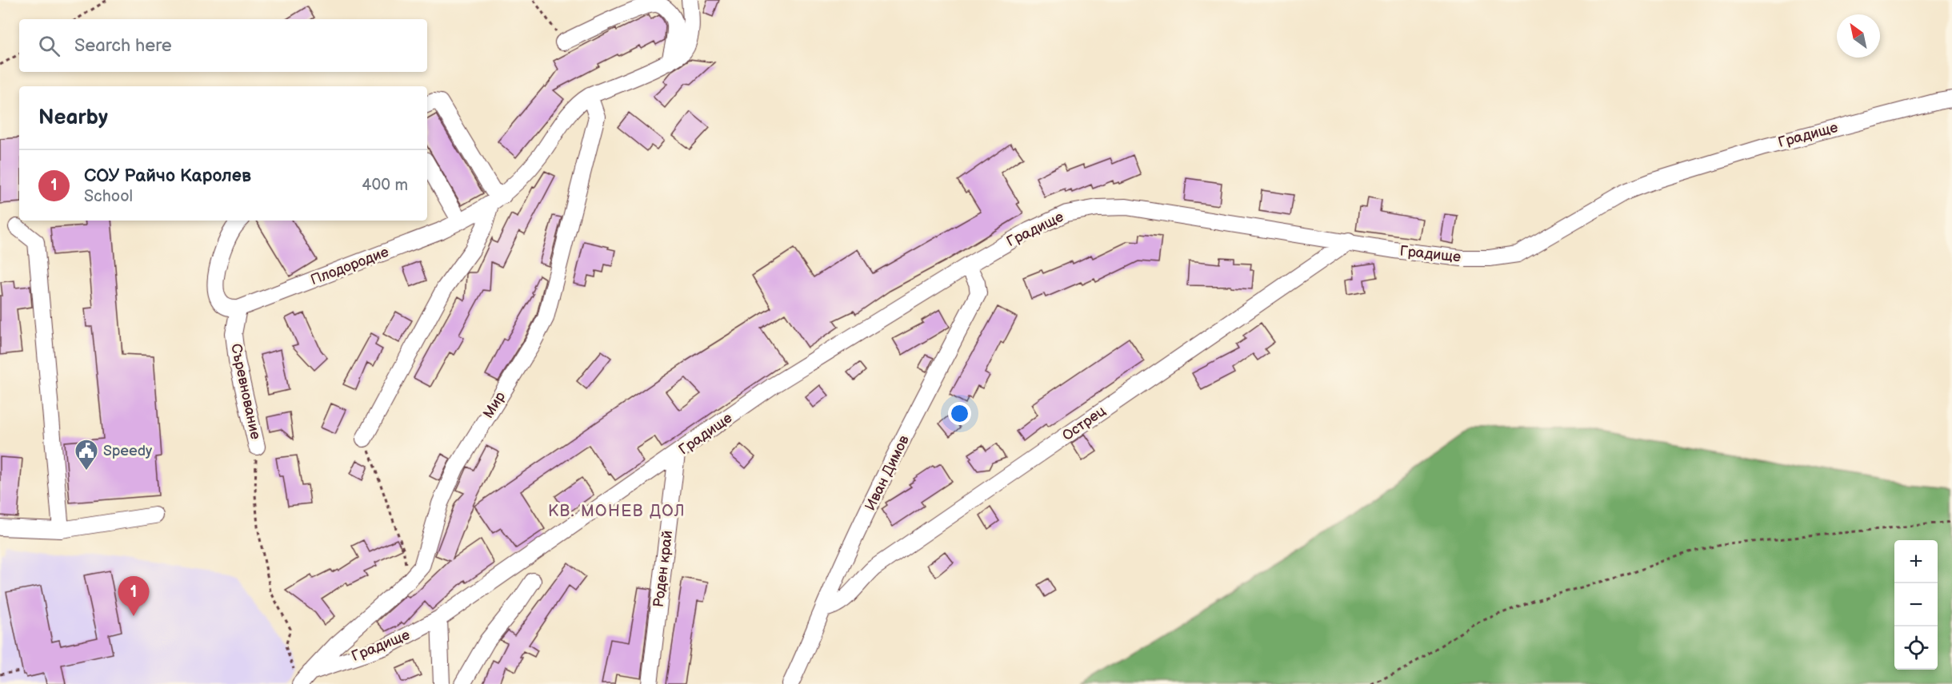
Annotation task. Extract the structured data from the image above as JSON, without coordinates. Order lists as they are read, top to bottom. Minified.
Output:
{"streets":{"street":["Градище","Плодородие","Съревнование","Мир","Острец","Иван Димов","Роден край"]},"crossings":[["Градище","Мир"],["Градище","Острец"],["Градище","Иван Димов"],["Градище","Роден край"],["Плодородие","Съревнование"],["Острец","Иван Димов"]],"districts":["КВ. МОНЕВ ДОЛ"],"places":{"public building":["Speedy"]},"north":"top left","page":{"search":"Search here","heading":"Nearby","list":[{"mark":"1","name":"СОУ Райчо Каролев","note":"School","value":"400 m"}],"map_buttons":["+","−"],"pins":"1"}}
